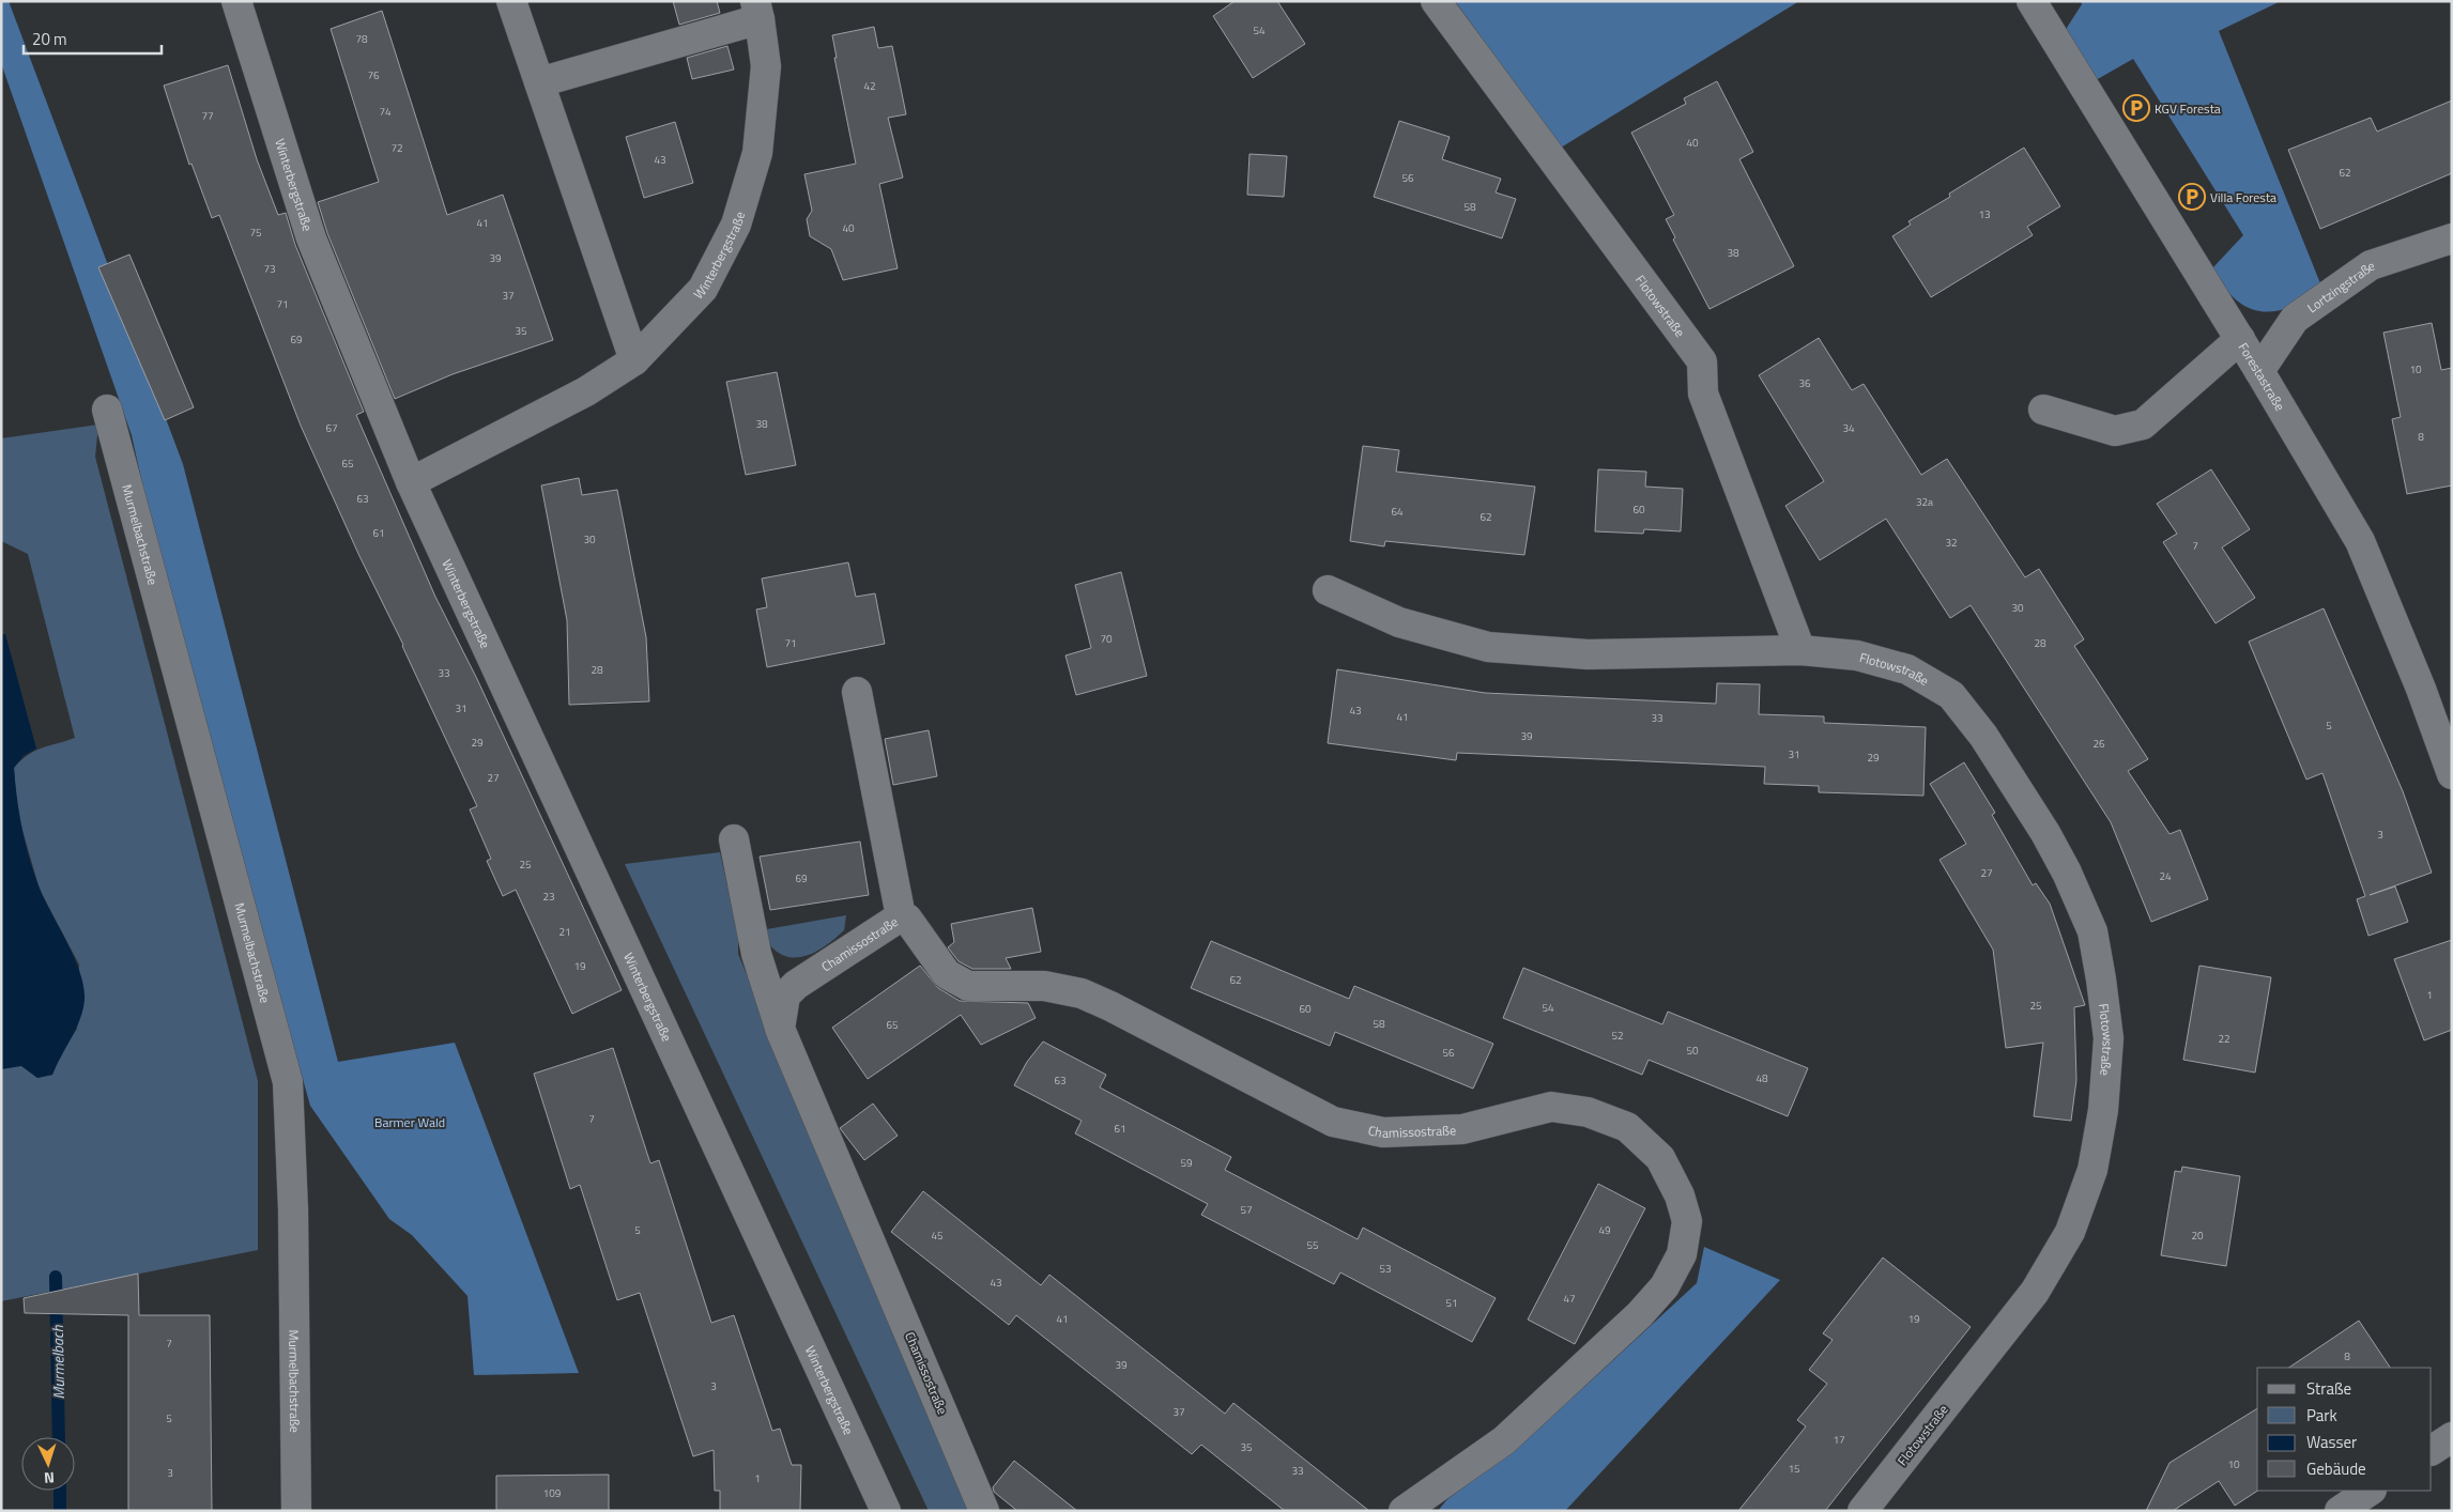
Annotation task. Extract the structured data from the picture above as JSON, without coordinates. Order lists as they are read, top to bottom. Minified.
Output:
{"streets":{"street":["Winterbergstraße","Lortzingstraße","Flotowstraße","Forestastraße","Murmelbachstraße","Chamissostraße"]},"crossings":[["Lortzingstraße","Forestastraße"]],"water":["Murmelbach"],"parks":["Barmer Wald"],"places":{"parking":["KGV Foresta","Villa Foresta"]},"house_numbers":["54","78","76","42","74","77","40","72","43","62","56","58","13","41","40","75","38","39","73","37","71","35","69","10","36","38","67","34","8","65","63","32a","60","64","62","61","30","32","7","30","70","71","28","28","33","31","43","41","33","5","39","29","26","31","29","27","3","25","27","24","69","23","21","19","62","1","25","54","60","58","65","52","22","50","56","48","63","7","61","59","57","5","49","45","20","55","53","43","47","51","41","19","7","8","39","3","37","5","17","35","10","15","33","3","1","109"],"legend":["Straße","Park","Wasser","Gebäude"],"scale_bar":"20 m","north":"bottom"}
